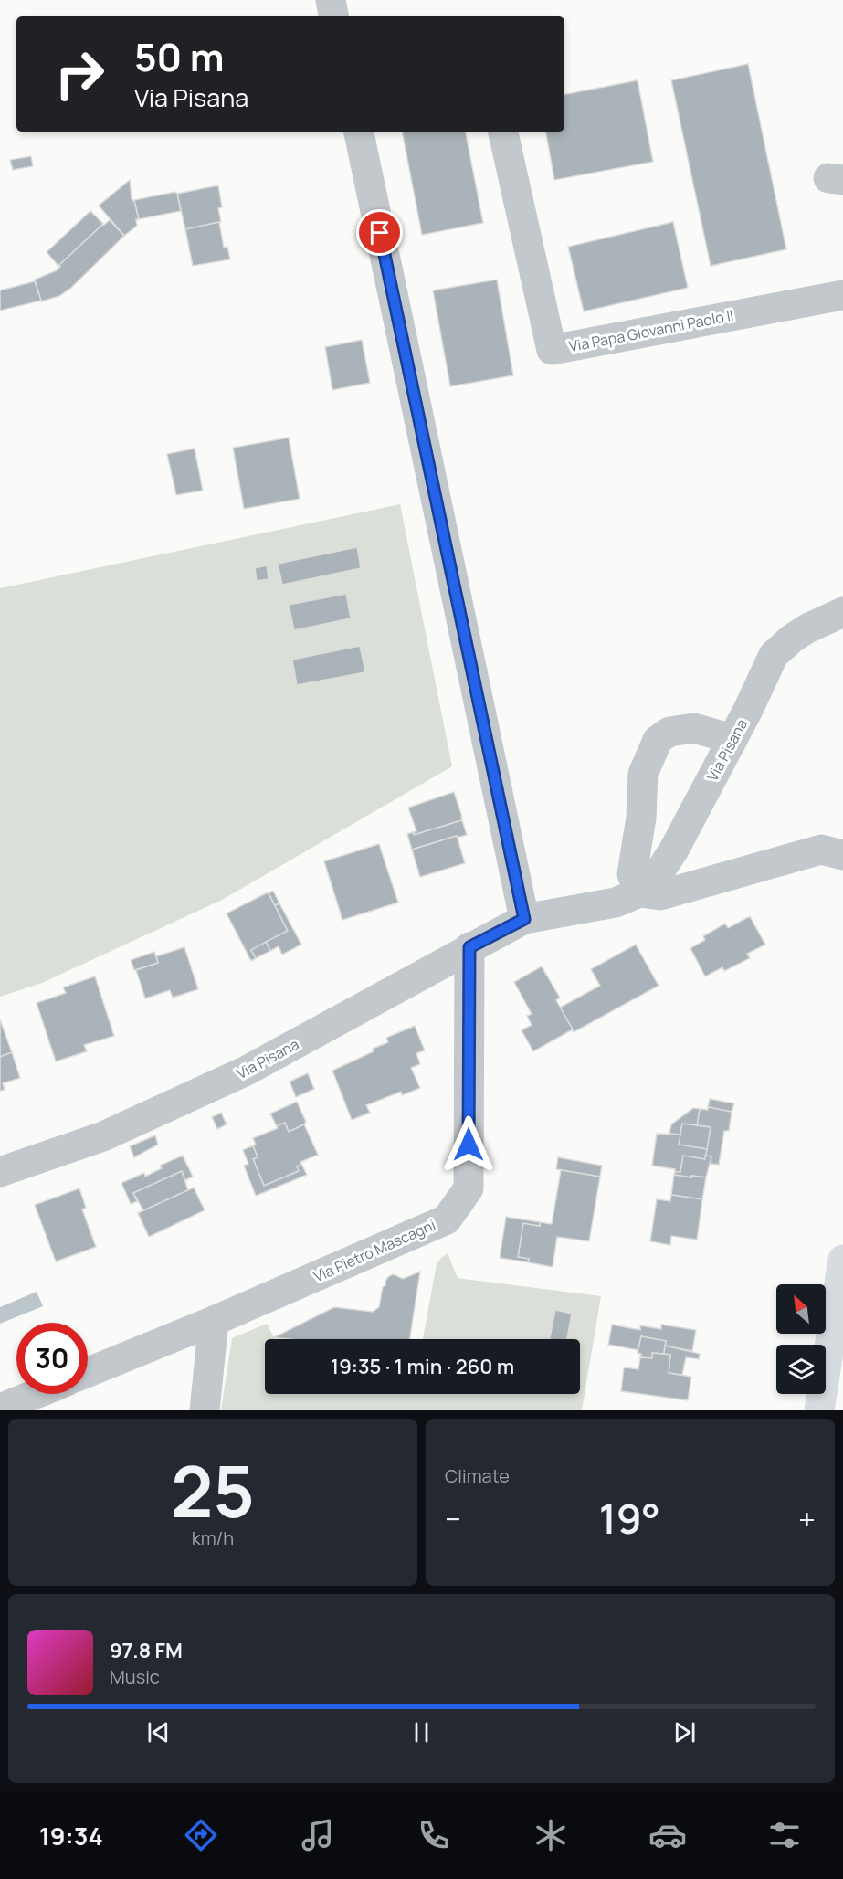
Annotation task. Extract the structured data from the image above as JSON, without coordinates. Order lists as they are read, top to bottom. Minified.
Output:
{"streets":{"street":["Via Papa Giovanni Paolo II","Via Pisana","Via Pietro Mascagni"]},"crossings":[["Via Pisana","Via Pietro Mascagni"]],"north":"top left","page":{"turn":["50 m","Via Pisana"],"limit":"30","trip":"19:35 · 1 min · 260 m","tile":[["25","km/h"],"Climate"],"heat":["−","19°","+"],"song":["97.8 FM","Music"],"tabs":"19:34"}}
